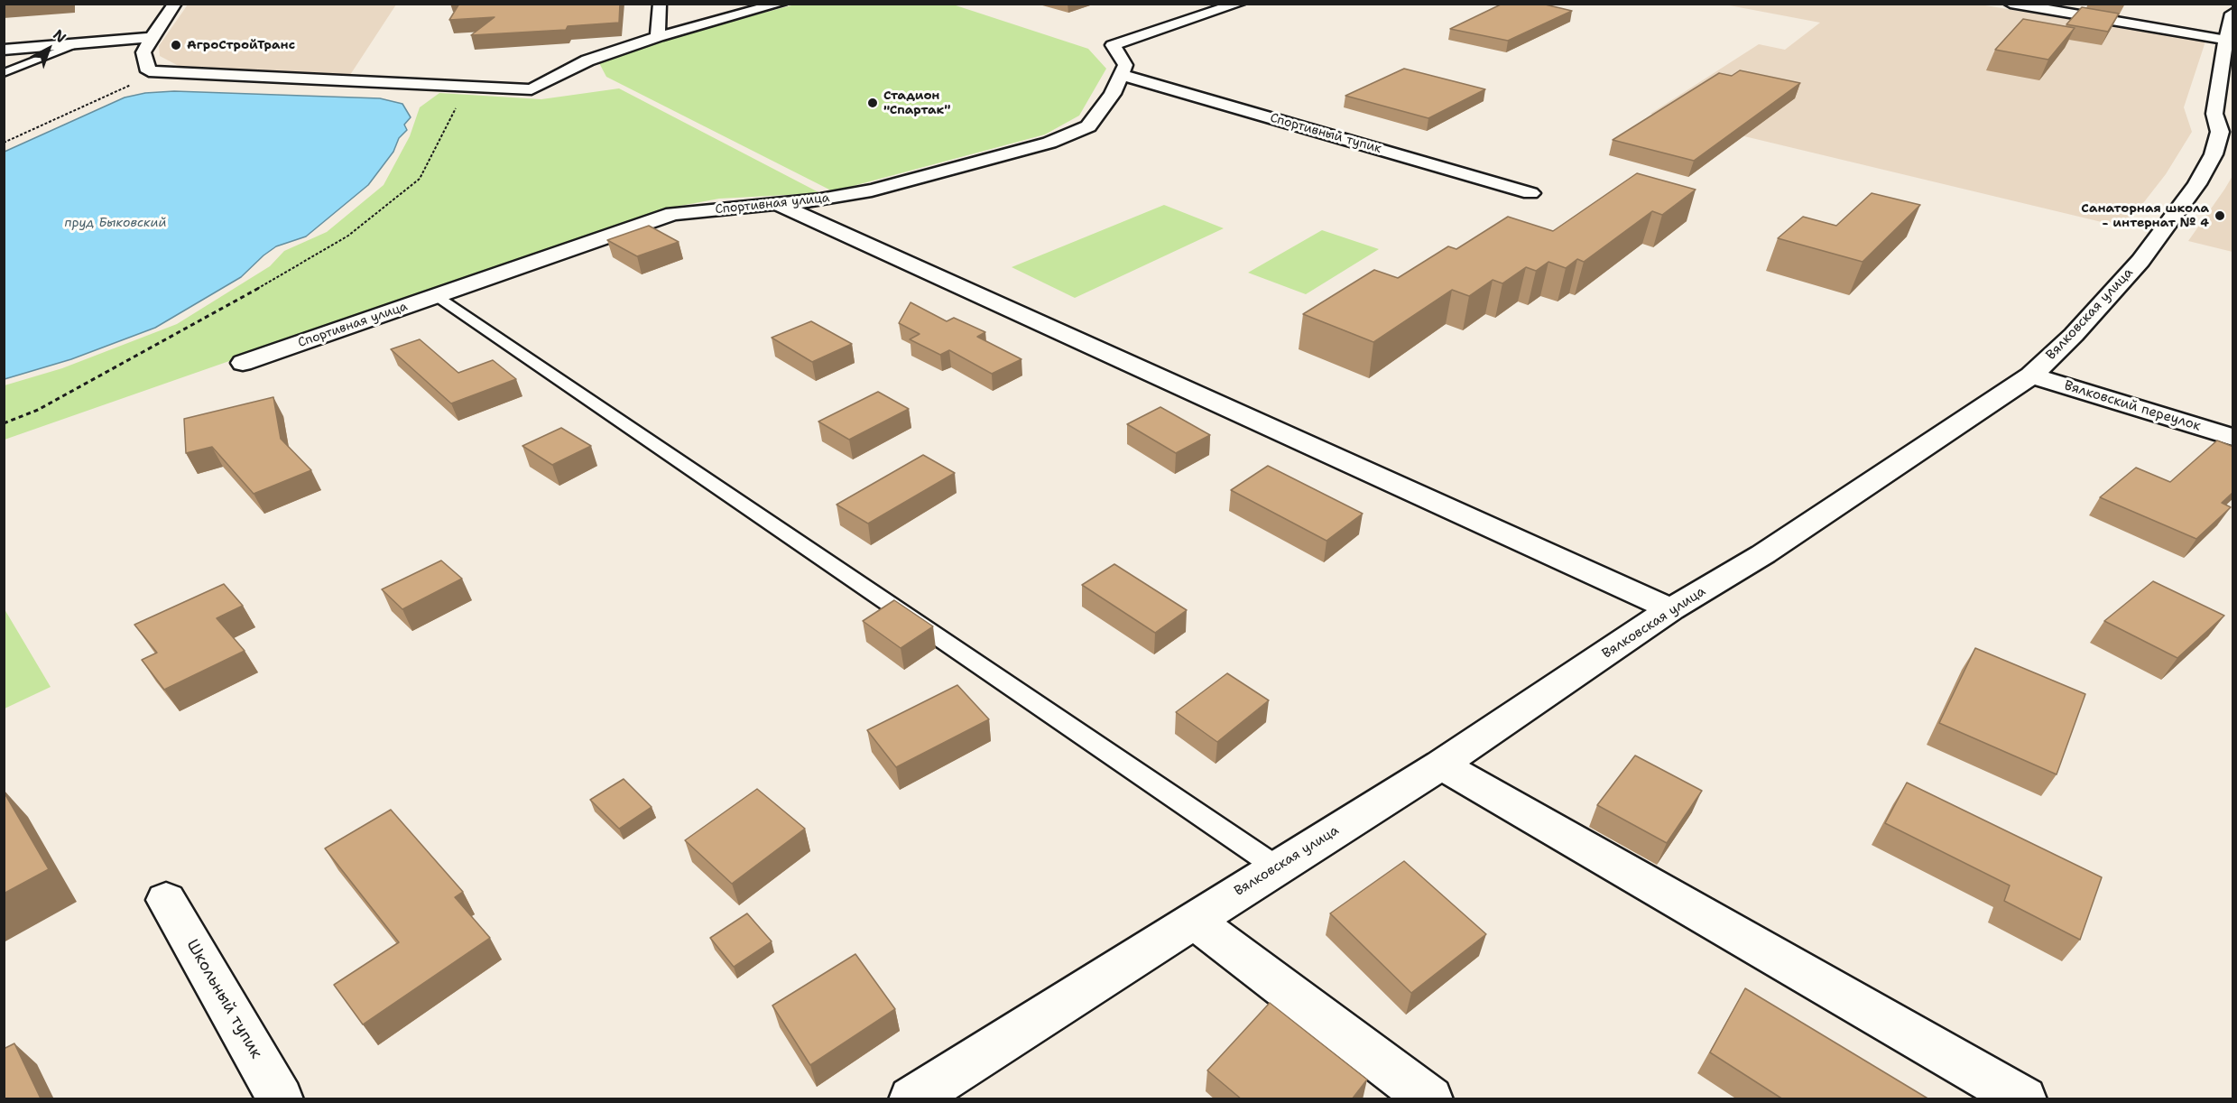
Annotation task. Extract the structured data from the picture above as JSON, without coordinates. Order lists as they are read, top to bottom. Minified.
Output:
{"streets":{"street":["Спортивный тупик","Спортивная улица","Вялковская улица","Вялковский переулок","Школьный тупик"]},"crossings":[["Спортивный тупик","Спортивная улица"],["Вялковская улица","Вялковский переулок"]],"water":["пруд Быковский"],"places":["АгроСтройТранс","Стадион \"Спартак\"","Санаторная школа - интернат № 4"],"north":"top right"}
